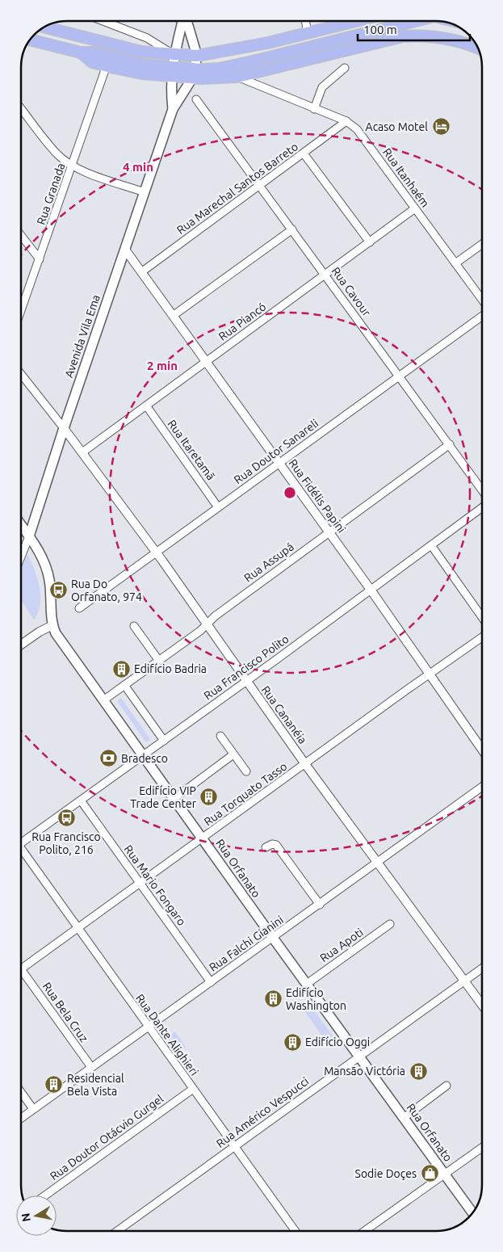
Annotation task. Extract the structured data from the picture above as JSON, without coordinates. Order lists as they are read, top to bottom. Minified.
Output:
{"streets":{"main road":["Avenida Vila Ema","Rua Orfanato"],"street":["Rua Itanhaém","Rua Marechal Santos Barreto","Rua Granada","Rua Cavour","Rua Piancó","Rua Itaretamã","Rua Doutor Sanareli","Rua Fidélis Papini","Rua Assupá","Rua Francisco Polito","Rua Cananéia","Rua Torquato Tasso","Rua Mario Fongaro","Rua Falchi Gianini","Rua Apoti","Rua Bela Cruz","Rua Dante Alighieri","Rua Américo Vespucci","Rua Doutor Otácvio Gurgel"]},"crossings":[["Rua Itanhaém","Rua Marechal Santos Barreto"],["Rua Itanhaém","Rua Piancó"],["Rua Marechal Santos Barreto","Rua Cavour"],["Rua Marechal Santos Barreto","Rua Fidélis Papini"],["Rua Cavour","Rua Piancó"],["Rua Cavour","Rua Doutor Sanareli"],["Rua Cavour","Rua Assupá"],["Rua Piancó","Rua Itaretamã"],["Rua Piancó","Rua Fidélis Papini"],["Rua Piancó","Rua Cananéia"],["Avenida Vila Ema","Rua Fidélis Papini"],["Avenida Vila Ema","Rua Cananéia"],["Avenida Vila Ema","Rua Orfanato"],["Rua Itaretamã","Rua Doutor Sanareli"],["Rua Doutor Sanareli","Rua Fidélis Papini"],["Rua Doutor Sanareli","Rua Cananéia"],["Rua Fidélis Papini","Rua Assupá"],["Rua Fidélis Papini","Rua Francisco Polito"],["Rua Fidélis Papini","Rua Torquato Tasso"],["Rua Assupá","Rua Cananéia"],["Rua Assupá","Rua Orfanato"],["Rua Francisco Polito","Rua Cananéia"],["Rua Francisco Polito","Rua Orfanato"],["Rua Francisco Polito","Rua Mario Fongaro"],["Rua Cananéia","Rua Torquato Tasso"],["Rua Cananéia","Rua Falchi Gianini"],["Rua Cananéia","Rua Américo Vespucci"],["Rua Torquato Tasso","Rua Orfanato"],["Rua Torquato Tasso","Rua Mario Fongaro"],["Rua Torquato Tasso","Rua Dante Alighieri"],["Rua Orfanato","Rua Falchi Gianini"],["Rua Orfanato","Rua Apoti"],["Rua Orfanato","Rua Américo Vespucci"],["Rua Mario Fongaro","Rua Falchi Gianini"],["Rua Falchi Gianini","Rua Bela Cruz"],["Rua Falchi Gianini","Rua Dante Alighieri"],["Rua Dante Alighieri","Rua Américo Vespucci"],["Rua Dante Alighieri","Rua Doutor Otácvio Gurgel"]],"places":{"hotel":["Acaso Motel"],"bus stop":["Rua Do Orfanato, 974","Rua Francisco Polito, 216"],"building":["Edifício Badria","Edifício VIP Trade Center","Edifício Washington","Edifício Oggi","Mansão Victória","Residencial Bela Vista"],"bank":["Bradesco"],"shop":["Sodie Doçes"]},"scale_bar":"100 m","north":"left","rings":["4 min","2 min"]}
